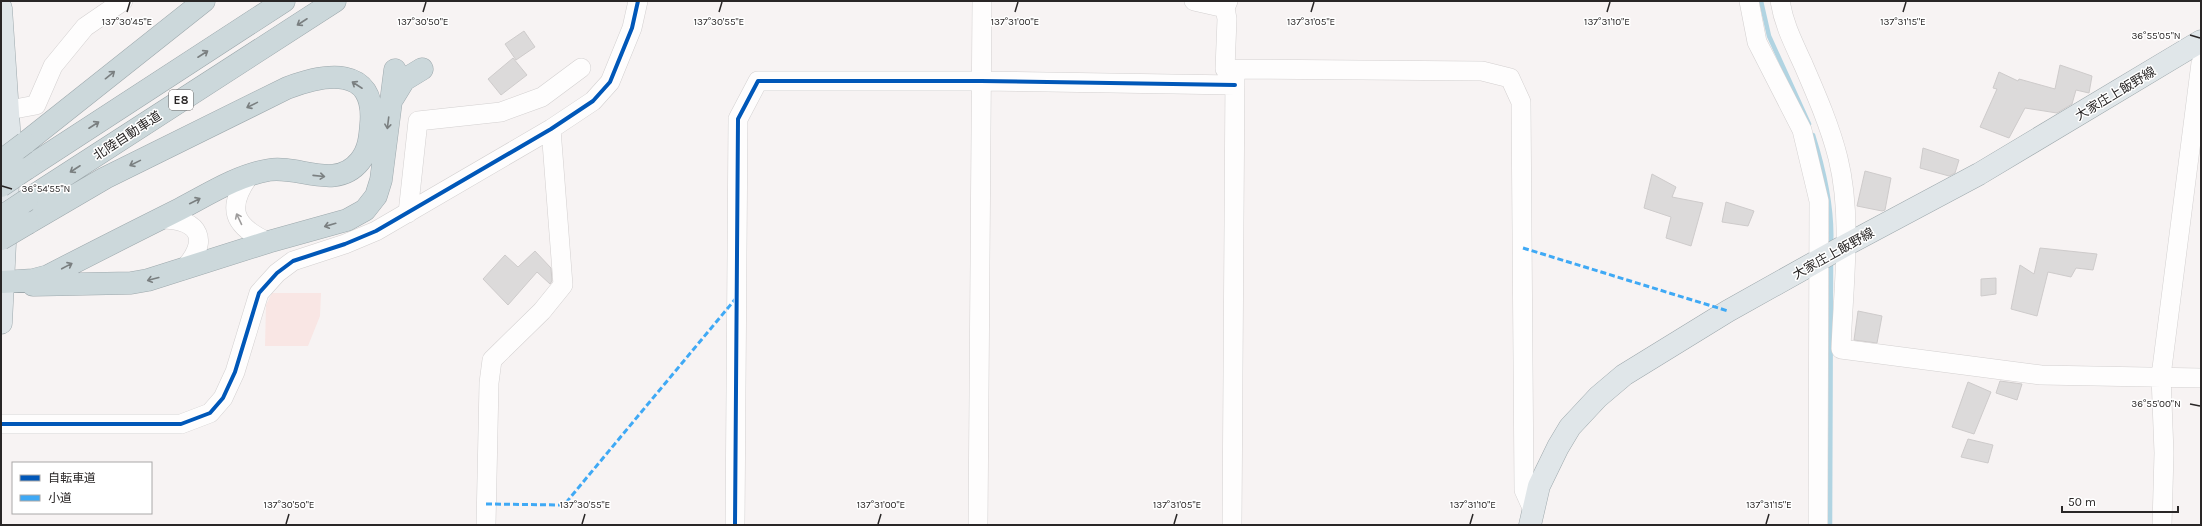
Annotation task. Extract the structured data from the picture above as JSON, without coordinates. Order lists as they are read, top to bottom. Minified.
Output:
{"streets":{"highway":["E8","北陸自動車道"],"main road":["大家庄上飯野線"]},"legend":["自転車道","小道"],"scale_bar":"50 m","coordinates":["137°30'45\"E","137°30'50\"E","137°30'55\"E","137°31'00\"E","137°31'05\"E","137°31'10\"E","137°31'15\"E","36°55'05\"N","36°54'55\"N","36°55'00\"N"]}
